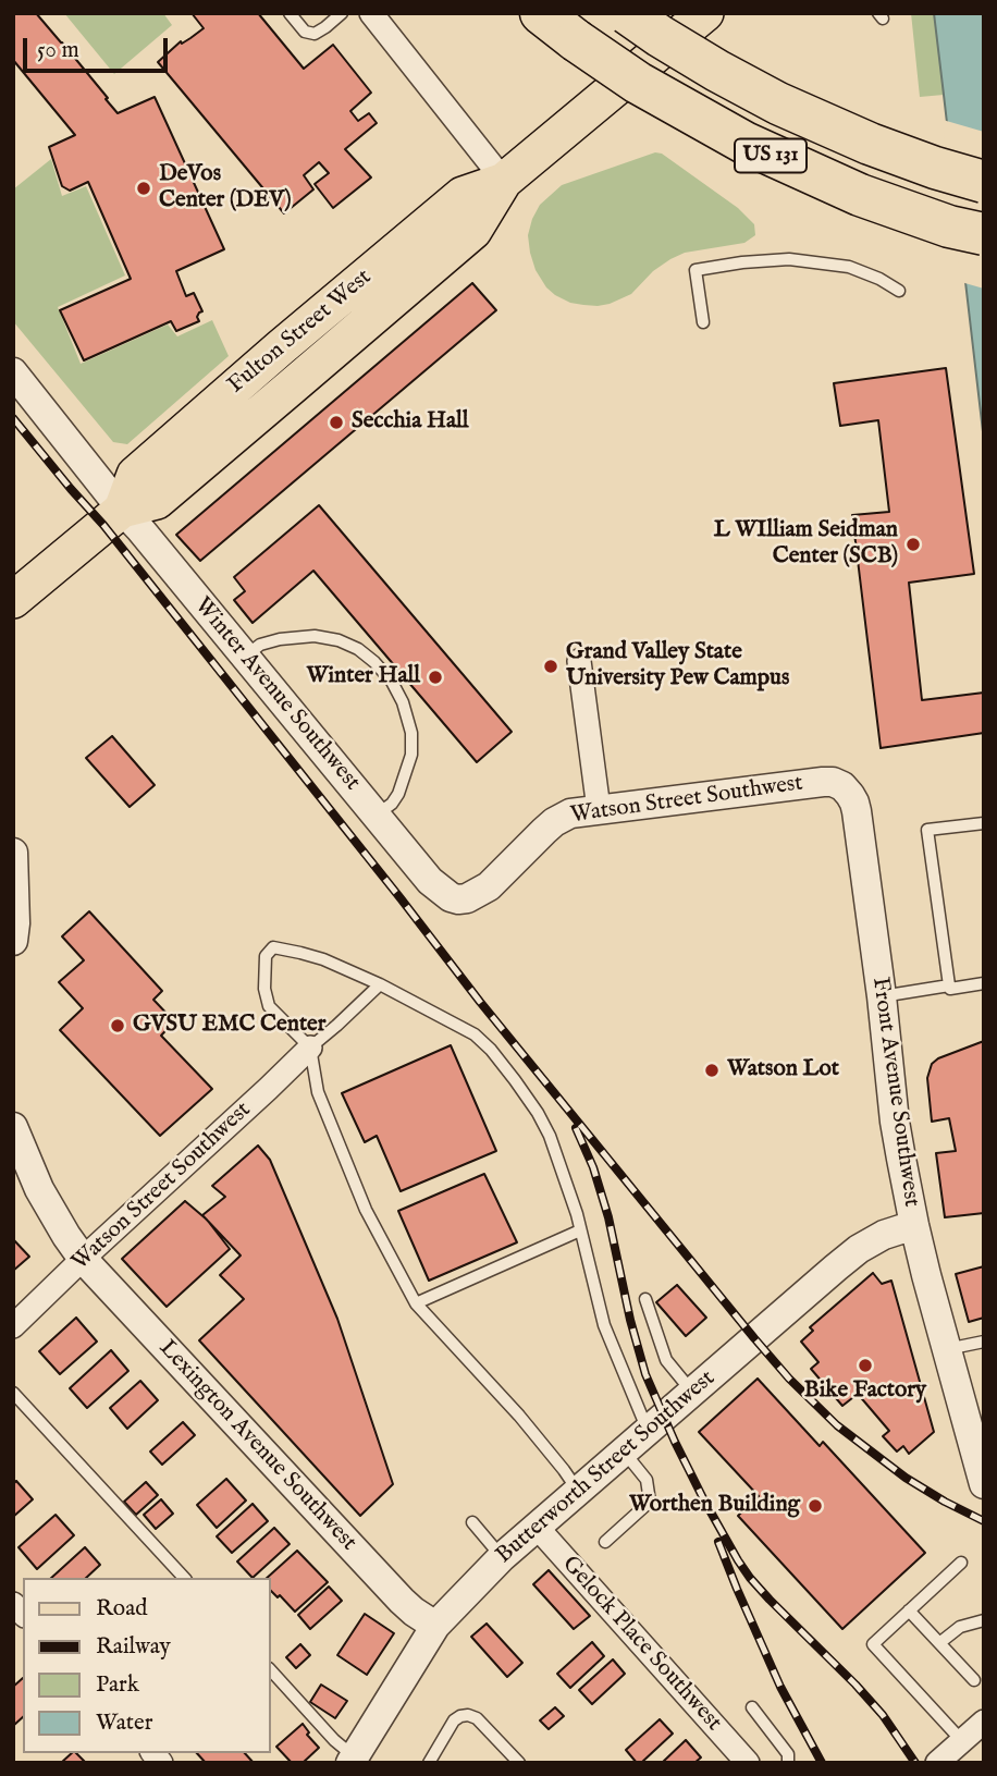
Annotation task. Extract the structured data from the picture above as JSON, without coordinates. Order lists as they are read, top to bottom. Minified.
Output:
{"streets":{"highway":["US 131"],"main road":["Fulton Street West"],"street":["Winter Avenue Southwest","Watson Street Southwest","Front Avenue Southwest","Lexington Avenue Southwest","Butterworth Street Southwest","Gelock Place Southwest"]},"crossings":[["Fulton Street West","Winter Avenue Southwest"],["Winter Avenue Southwest","Watson Street Southwest"],["Watson Street Southwest","Front Avenue Southwest"],["Watson Street Southwest","Lexington Avenue Southwest"],["Front Avenue Southwest","Butterworth Street Southwest"],["Lexington Avenue Southwest","Butterworth Street Southwest"],["Butterworth Street Southwest","Gelock Place Southwest"]],"places":["DeVos Center (DEV)","Secchia Hall","L WIlliam Seidman Center (SCB)","Grand Valley State University Pew Campus","Winter Hall","GVSU EMC Center","Watson Lot","Bike Factory","Worthen Building"],"legend":["Road","Railway","Park","Water"],"scale_bar":"50 m"}
